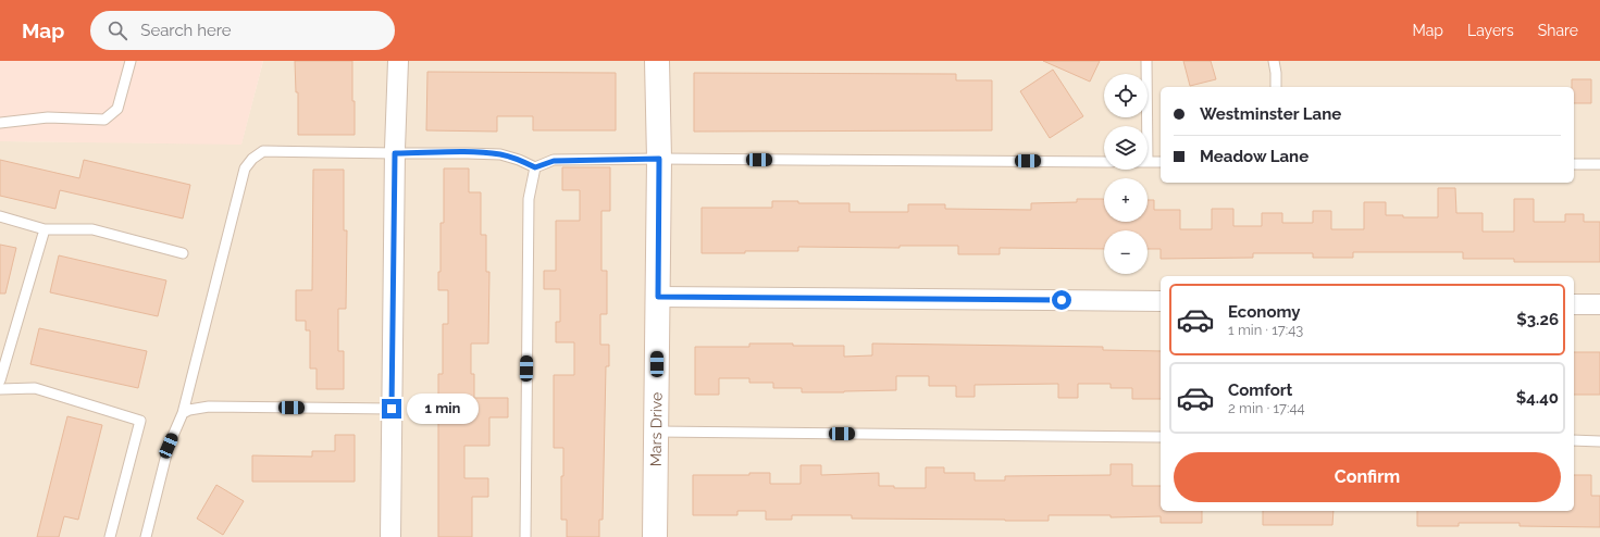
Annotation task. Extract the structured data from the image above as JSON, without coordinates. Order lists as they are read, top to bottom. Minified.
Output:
{"streets":{"street":["Mars Drive"]},"page":{"header":"Map","search":"Search here","nav":["Map","Layers","Share"],"map_buttons":["+","−"],"banner":["Westminster Lane","Meadow Lane"],"list":[{"name":"Economy","note":"1 min · 17:43","value":"$3.26"},{"name":"Comfort","note":"2 min · 17:44","value":"$4.40"}],"bubble":"1 min","buttons":"Confirm"}}
